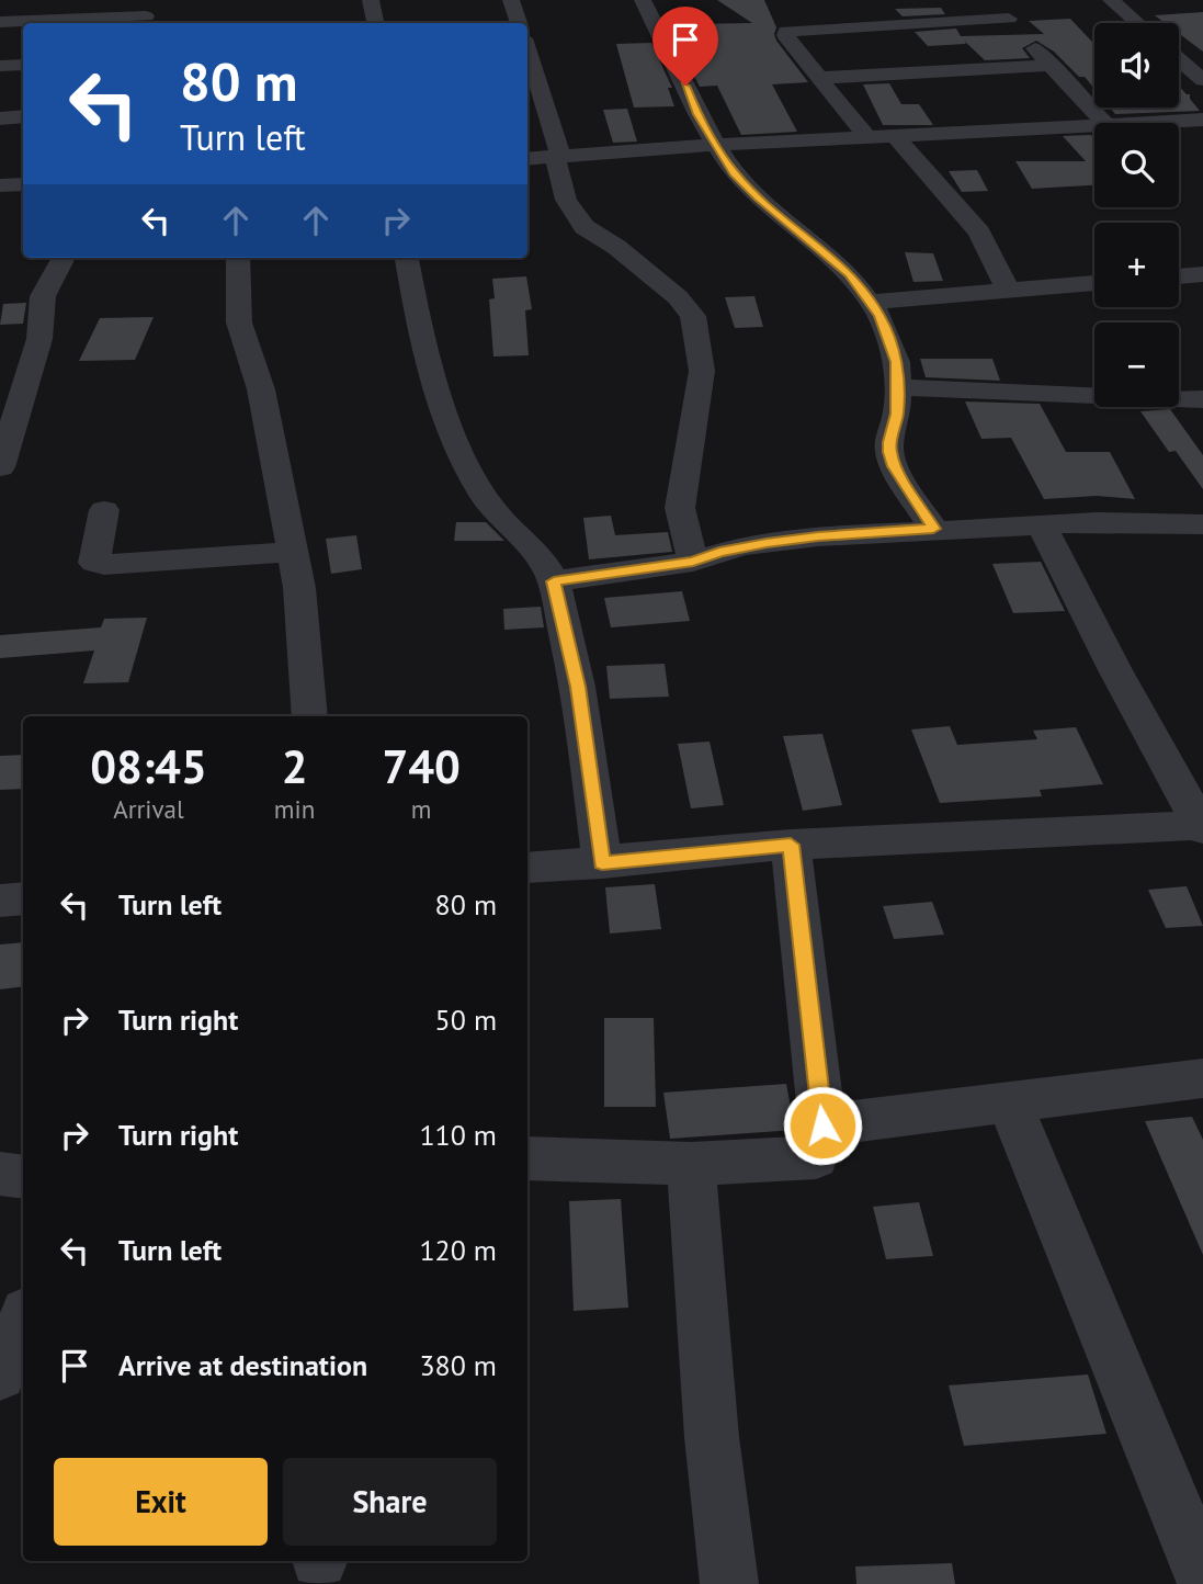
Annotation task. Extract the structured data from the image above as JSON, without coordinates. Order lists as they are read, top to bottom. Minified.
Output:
{"page":{"map_buttons":["+","−"],"turn":["80 m","Turn left"],"eta":["08:45","Arrival","2","min","740","m"],"list":[{"name":"Turn left","value":"80 m"},{"name":"Turn right","value":"50 m"},{"name":"Turn right","value":"110 m"},{"name":"Turn left","value":"120 m"},{"name":"Arrive at destination","value":"380 m"}],"buttons":["Exit","Share"]}}
